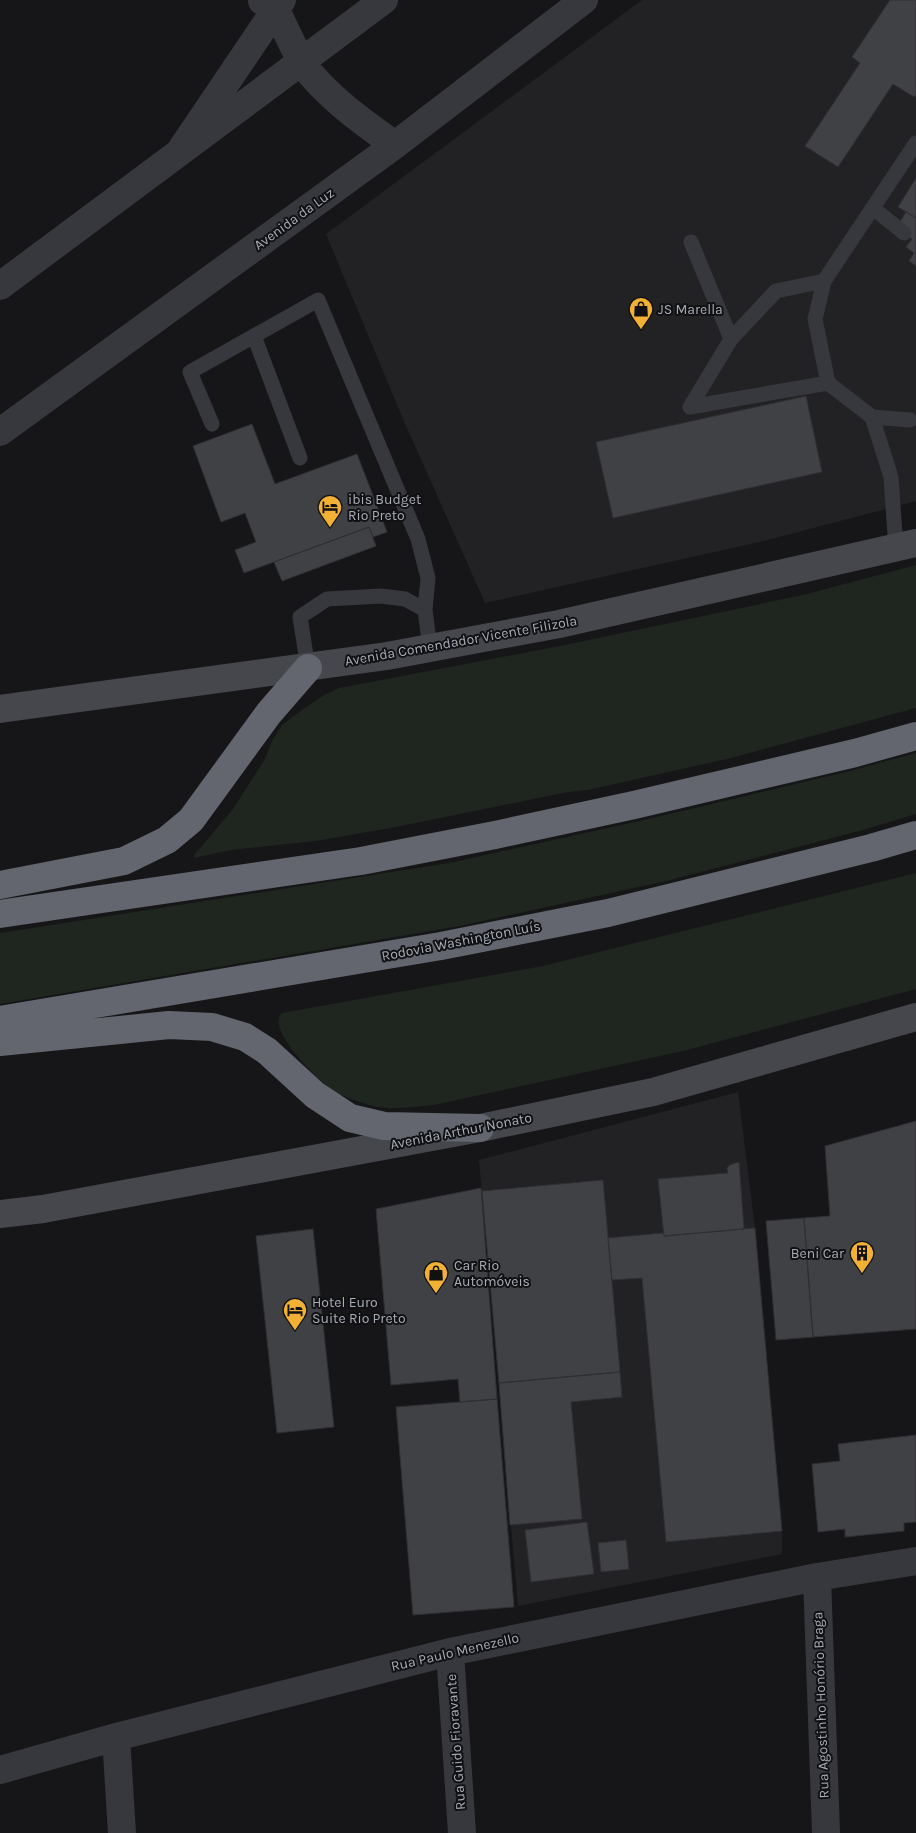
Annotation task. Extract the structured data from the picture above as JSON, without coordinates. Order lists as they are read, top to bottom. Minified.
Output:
{"streets":{"highway":["Rodovia Washington Luís"],"main road":["Avenida Comendador Vicente Filizola","Avenida Arthur Nonato"],"street":["Avenida da Luz","Rua Paulo Menezello","Rua Agostinho Honório Braga","Rua Guido Fioravante"]},"crossings":[["Rua Paulo Menezello","Rua Agostinho Honório Braga"],["Rua Paulo Menezello","Rua Guido Fioravante"]],"places":{"shop":["JS Marella","Car Rio Automóveis"],"hotel":["ibis Budget Rio Preto","Hotel Euro Suite Rio Preto"],"building":["Beni Car"]}}
